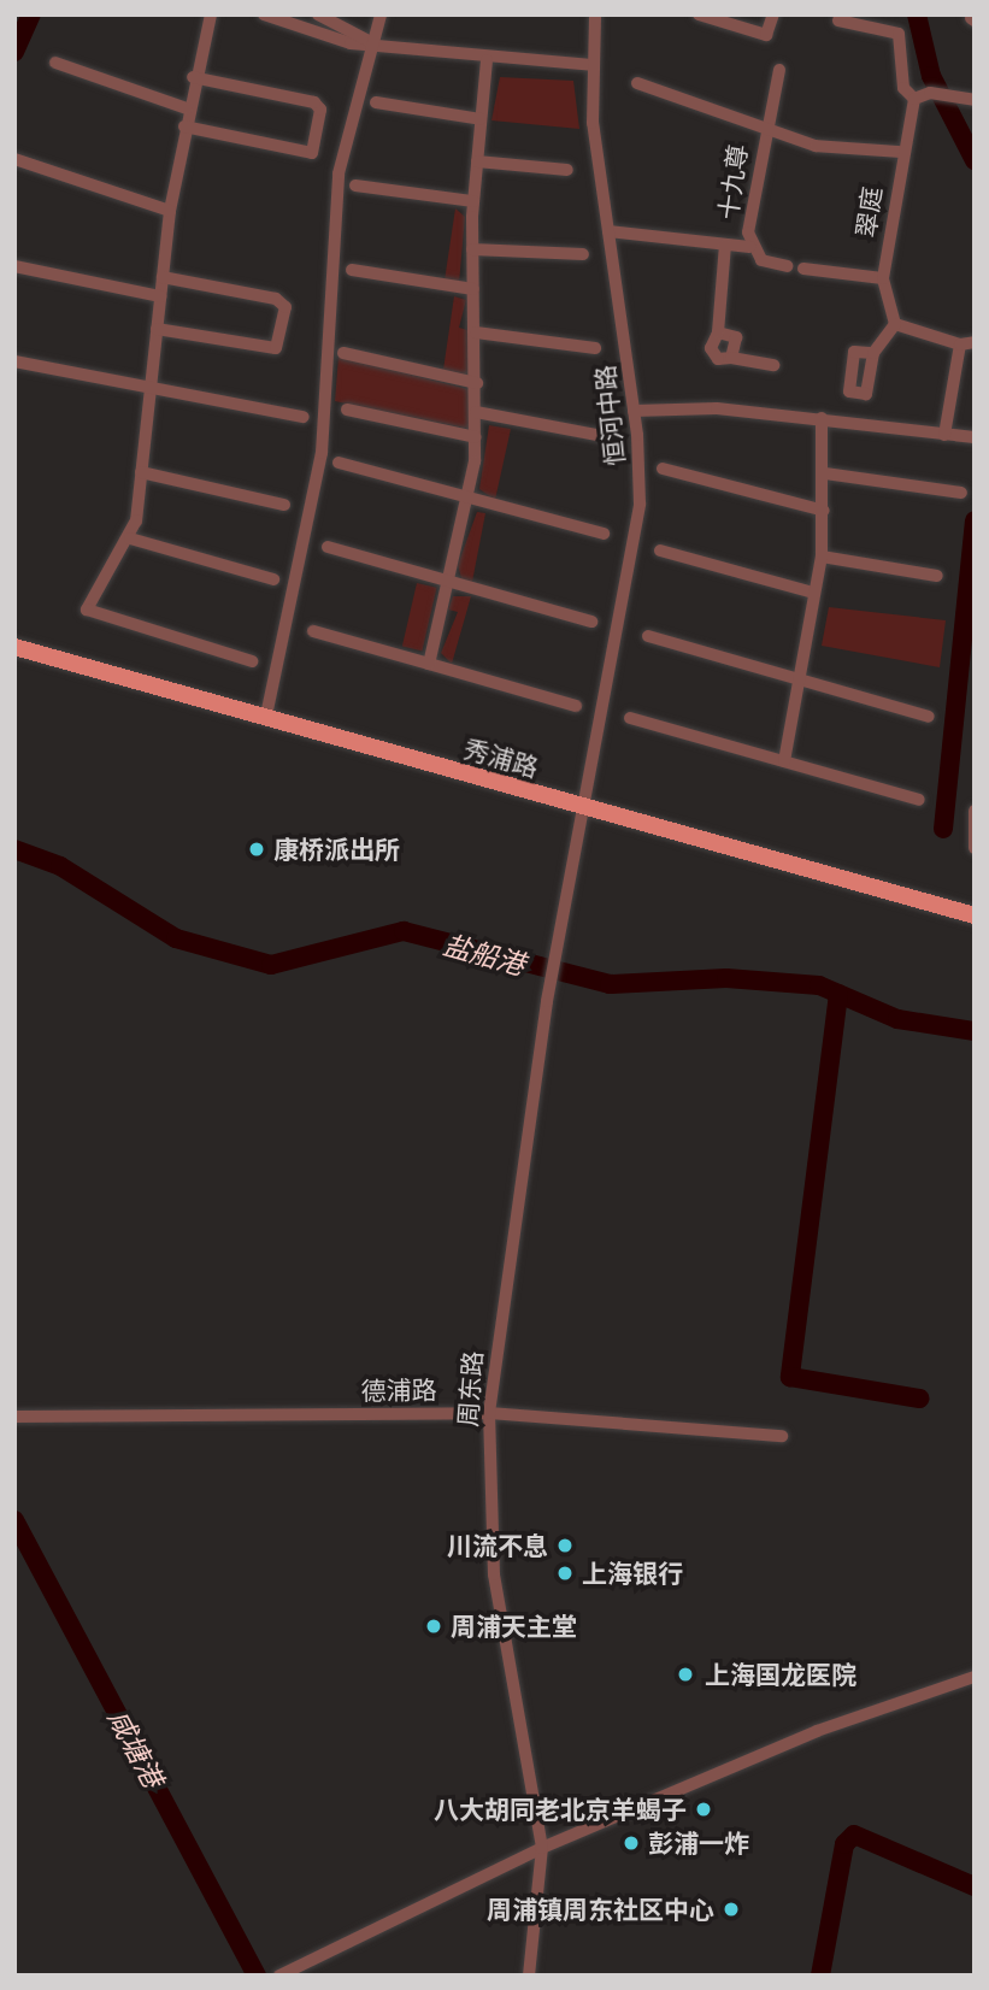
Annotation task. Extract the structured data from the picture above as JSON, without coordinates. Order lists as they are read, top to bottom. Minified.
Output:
{"streets":{"main road":["秀浦路"],"street":["十九尊","翠庭","恒河中路","周东路","德浦路"]},"crossings":[["十九尊","翠庭"],["恒河中路","秀浦路"],["恒河中路","周东路"],["秀浦路","周东路"],["周东路","德浦路"]],"water":["盐船港","咸塘港"],"places":["康桥派出所","川流不息","上海银行","周浦天主堂","上海国龙医院","八大胡同老北京羊蝎子","彭浦一炸","周浦镇周东社区中心"]}
